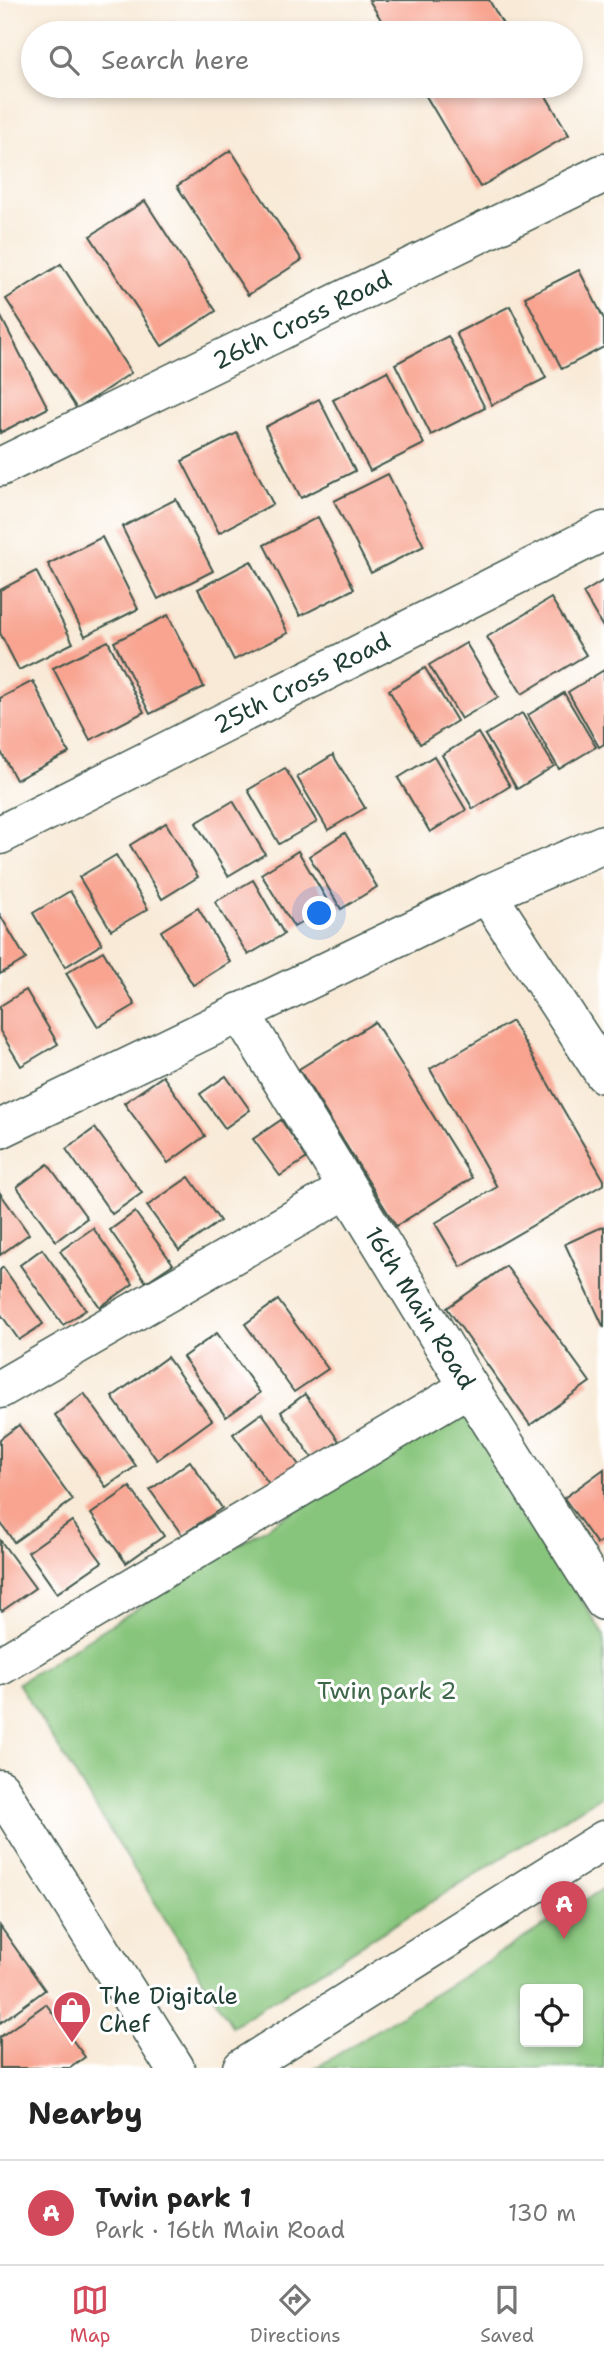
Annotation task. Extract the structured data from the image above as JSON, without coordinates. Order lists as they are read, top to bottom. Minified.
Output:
{"streets":{"street":["26th Cross Road","25th Cross Road","16th Main Road"]},"parks":["Twin park 2"],"places":{"shop":["The Digitale Chef"]},"page":{"search":"Search here","pins":"A","heading":"Nearby","list":[{"mark":"A","name":"Twin park 1","note":"Park · 16th Main Road","value":"130 m"}],"nav":["Map","Directions","Saved"]}}
